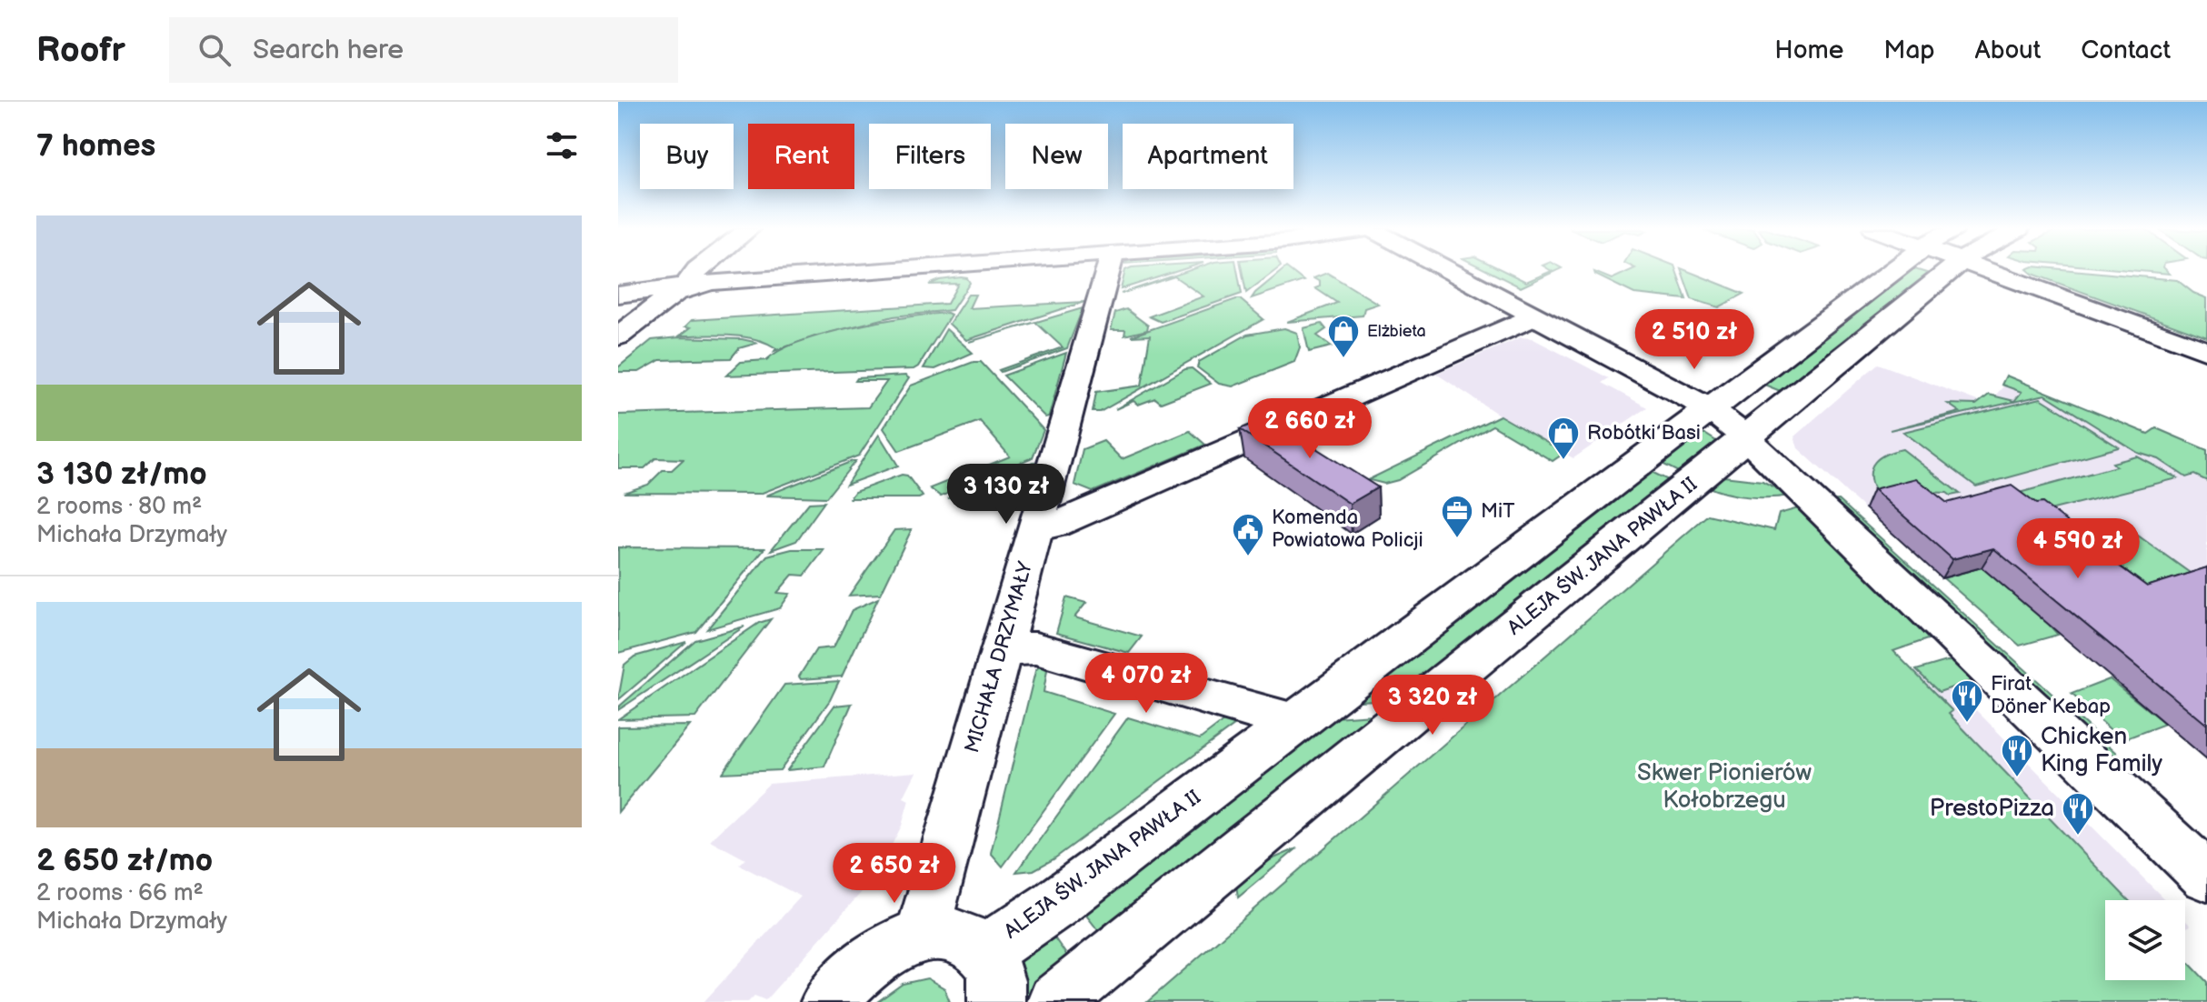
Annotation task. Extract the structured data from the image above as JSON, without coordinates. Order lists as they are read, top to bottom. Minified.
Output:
{"streets":{"street":["ALEJA ŚW. JANA PAWŁA II","MICHAŁA DRZYMAŁY"]},"parks":["Skwer Pionierów Kołobrzegu"],"places":{"shop":["Elżbieta","Robótki Basi"],"office":["MiT"],"public building":["Komenda Powiatowa Policji"],"restaurant":["Firat Döner Kebap","Chicken King Family","PrestoPizza"]},"page":{"header":"Roofr","search":"Search here","nav":["Home","Map","About","Contact"],"heading":"7 homes","chip":["Buy","Rent","Filters","New","Apartment"],"list":[{"name":"3 130 zł/mo","note":"2 rooms · 80 m² · Michała Drzymały"},{"name":"2 650 zł/mo","note":"2 rooms · 66 m² · Michała Drzymały"}],"price":["2 510 zł","2 660 zł","3 130 zł","4 590 zł","4 070 zł","3 320 zł","2 650 zł"]}}
